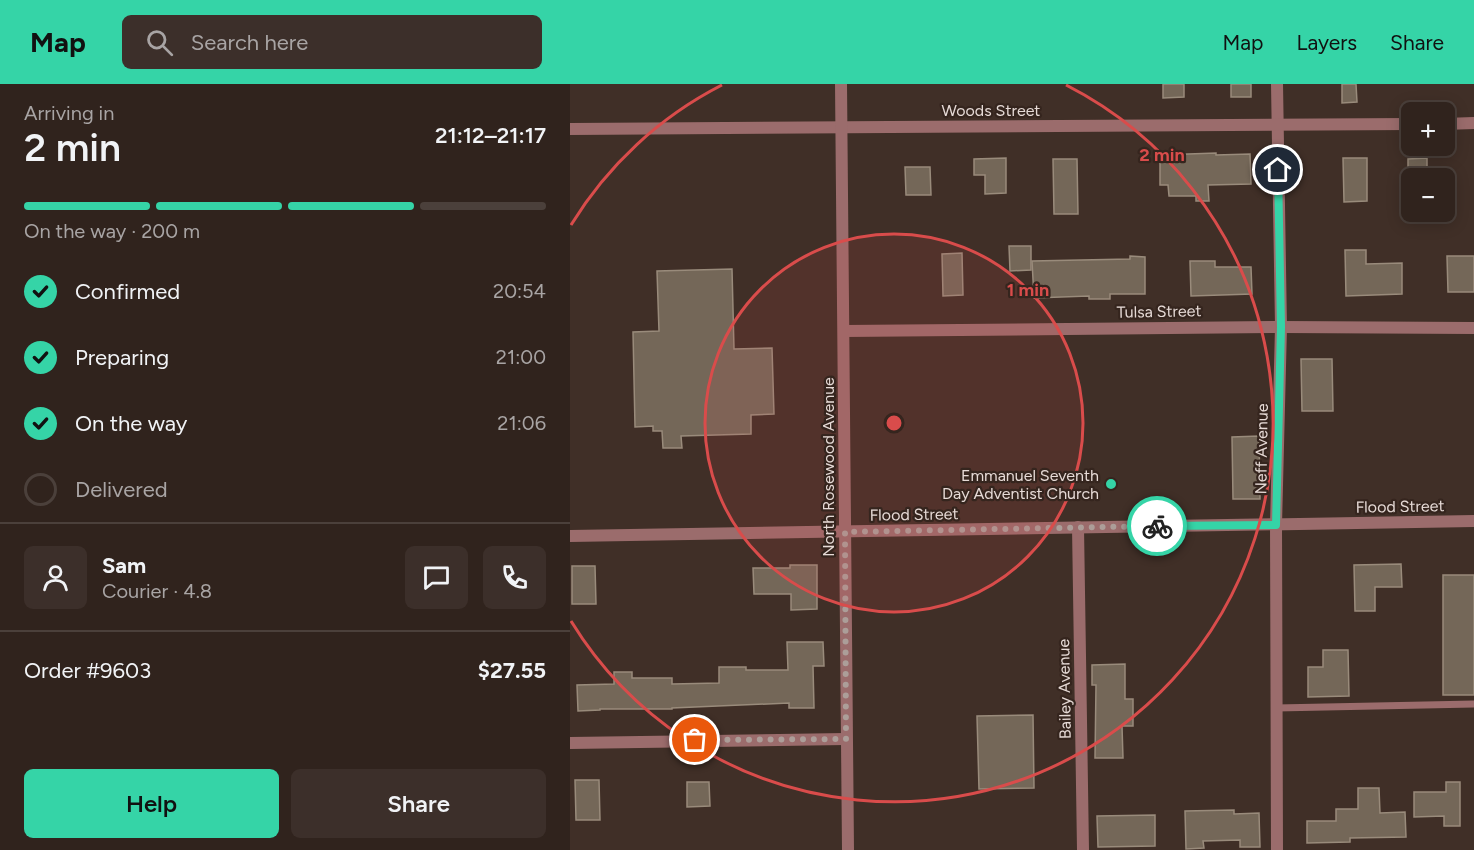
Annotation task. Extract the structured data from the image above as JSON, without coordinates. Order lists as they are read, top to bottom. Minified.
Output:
{"streets":{"street":["Woods Street","Tulsa Street","Neff Avenue","North Rosewood Avenue","Flood Street","Bailey Avenue"]},"crossings":[["Woods Street","Neff Avenue"],["Woods Street","North Rosewood Avenue"],["Tulsa Street","Neff Avenue"],["Tulsa Street","North Rosewood Avenue"],["Neff Avenue","Flood Street"],["North Rosewood Avenue","Flood Street"],["Flood Street","Bailey Avenue"]],"places":["Emmanuel Seventh Day Adventist Church"],"page":{"header":"Map","search":"Search here","nav":["Map","Layers","Share"],"heading":["2 min","Arriving in","21:12–21:17"],"panel":["Sam","Courier · 4.8","Order #9603","$27.55"],"map_buttons":["+","−"],"bar":"On the way · 200 m","list":[["Confirmed","20:54"],["Preparing","21:00"],["On the way","21:06"],"Delivered"],"buttons":["Help","Share"]},"rings":["2 min","1 min"]}
